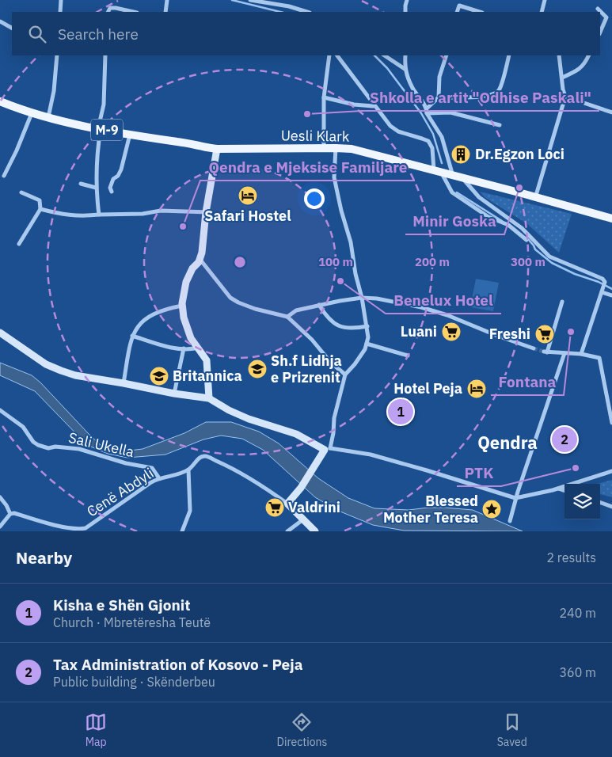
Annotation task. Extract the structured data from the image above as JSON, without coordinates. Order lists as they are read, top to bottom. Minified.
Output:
{"streets":{"main road":["M-9","Uesli Klark"],"street":["Sali Ukella","Cenë Abdyli"]},"crossings":[["M-9","Uesli Klark"],["Sali Ukella","Cenë Abdyli"]],"districts":["Qendra"],"places":{"other":["Shkolla e artit \"Odhise Paskali\"","Minir Goska","Qendra e Mjeksise Familjare","Benelux Hotel","Fontana","PTK"],"building":["Dr.Egzon Loci"],"hotel":["Safari Hostel","Hotel Peja"],"supermarket":["Luani","Freshi","Valdrini"],"school or university":["Sh.f Lidhja e Prizrenit","Britannica"],"place":["Blessed Mother Teresa"]},"page":{"search":"Search here","pins":["1","2"],"heading":["Nearby","2 results"],"list":[{"mark":"1","name":"Kisha e Shën Gjonit","note":"Church · Mbretëresha Teutë","value":"240 m"},{"mark":"2","name":"Tax Administration of Kosovo - Peja","note":"Public building · Skënderbeu","value":"360 m"}],"nav":["Map","Directions","Saved"]},"rings":["100 m","200 m","300 m"]}
